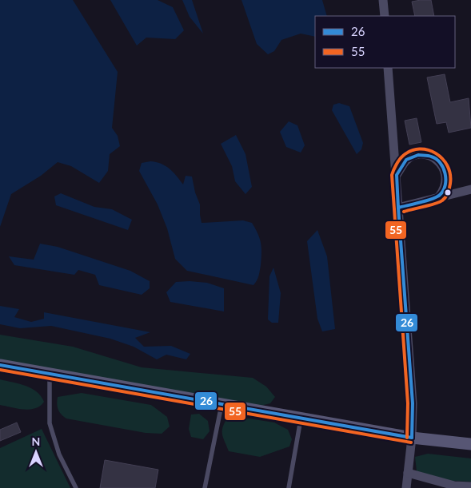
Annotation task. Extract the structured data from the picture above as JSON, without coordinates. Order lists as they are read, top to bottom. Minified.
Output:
{"lines":["transit line 55","transit line 26"],"legend":["26","55"],"north":"top"}
